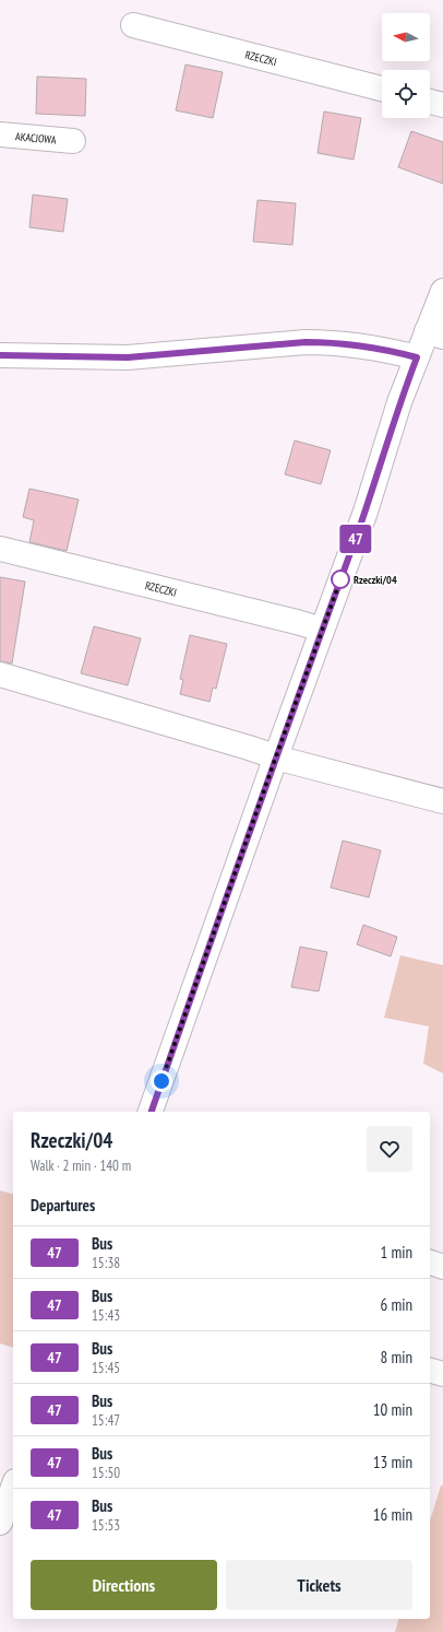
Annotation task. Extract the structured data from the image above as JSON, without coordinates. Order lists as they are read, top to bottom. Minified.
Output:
{"streets":{"street":["RZECZKI","AKACJOWA"]},"places":["Rzeczki/04"],"lines":["bus line 47"],"north":"left","page":{"on_map":"47","heading":[["Rzeczki/04","Walk · 2 min · 140 m"],"Departures"],"list":[{"mark":"47","name":"Bus","note":"15:38","value":"1 min"},{"mark":"47","name":"Bus","note":"15:43","value":"6 min"},{"mark":"47","name":"Bus","note":"15:45","value":"8 min"},{"mark":"47","name":"Bus","note":"15:47","value":"10 min"},{"mark":"47","name":"Bus","note":"15:50","value":"13 min"},{"mark":"47","name":"Bus","note":"15:53","value":"16 min"}],"buttons":["Directions","Tickets"]}}
